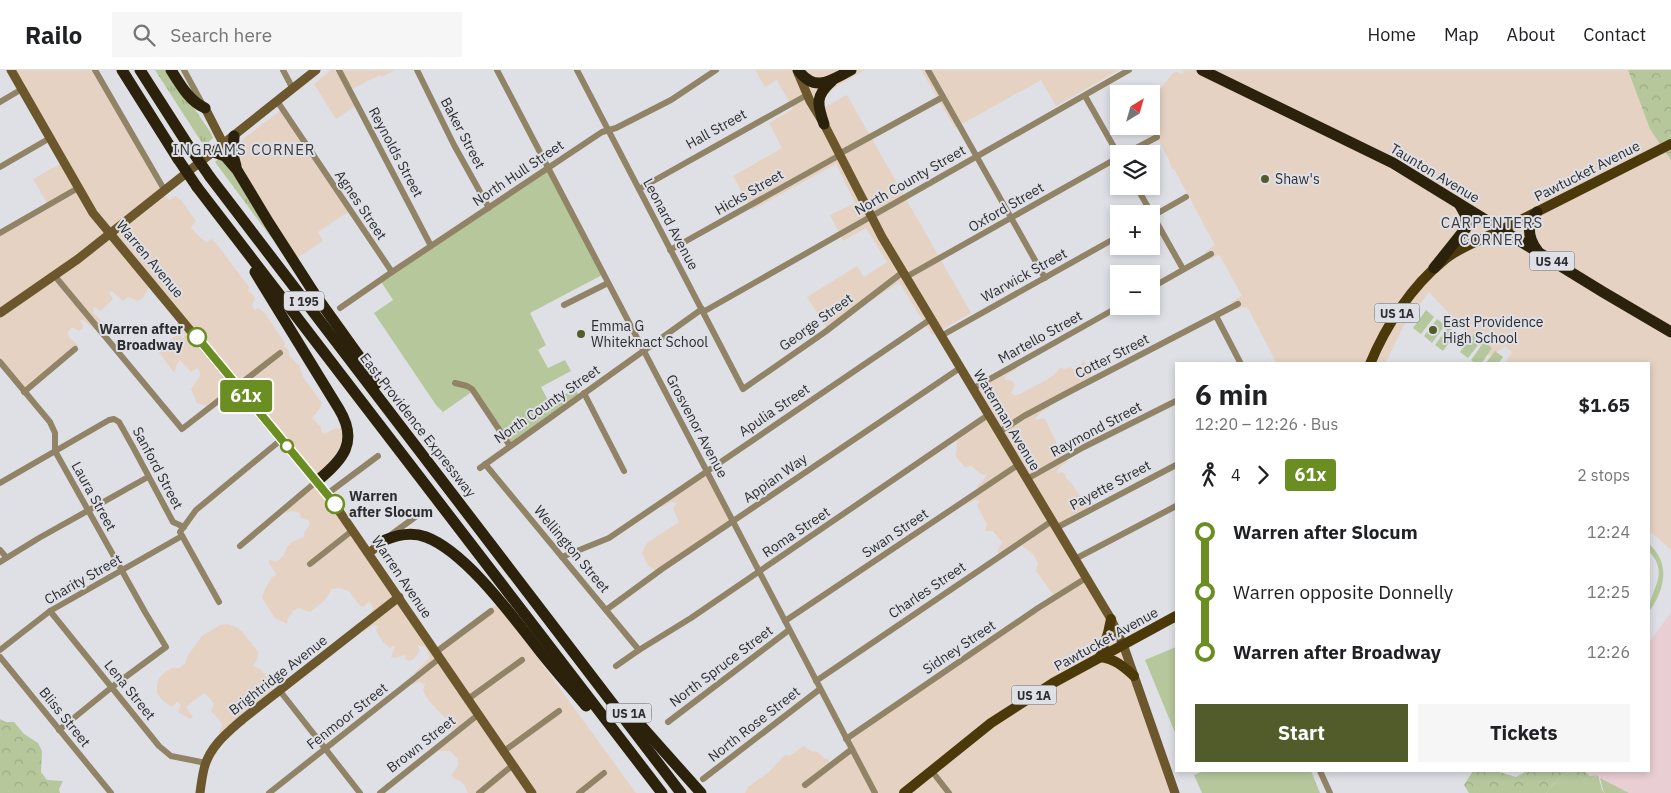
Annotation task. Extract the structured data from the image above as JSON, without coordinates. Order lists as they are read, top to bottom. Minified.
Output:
{"streets":{"highway":["Taunton Avenue","US 44","I 195","US 1A","East Providence Expressway"],"main road":["Pawtucket Avenue","Warren Avenue","Waterman Avenue","Brightridge Avenue"],"street":["Hall Street","Baker Street","Reynolds Street","North Hull Street","North County Street","Hicks Street","Agnes Street","Oxford Street","Leonard Avenue","Warwick Street","George Street","Martello Street","Cotter Street","Apulia Street","Grosvenor Avenue","Raymond Street","Sanford Street","Appian Way","Payette Street","Laura Street","Roma Street","Swan Street","Wellington Street","Charity Street","Charles Street","Sidney Street","North Spruce Street","Lena Street","Fenmoor Street","Bliss Street","North Rose Street","Brown Street"]},"crossings":[["Hall Street","Leonard Avenue"],["Hall Street","Waterman Avenue"],["Baker Street","North Hull Street"],["Reynolds Street","North Hull Street"],["Pawtucket Avenue","Taunton Avenue"],["Pawtucket Avenue","Waterman Avenue"],["North Hull Street","Agnes Street"],["North Hull Street","Leonard Avenue"],["North Hull Street","Grosvenor Avenue"],["North County Street","Leonard Avenue"],["North County Street","Waterman Avenue"],["North County Street","Grosvenor Avenue"],["North County Street","Wellington Street"],["Hicks Street","Leonard Avenue"],["Hicks Street","Waterman Avenue"],["Oxford Street","George Street"],["Oxford Street","Waterman Avenue"],["Leonard Avenue","George Street"],["Warren Avenue","Brightridge Avenue"],["Warren Avenue","Fenmoor Street"],["Warren Avenue","Brown Street"],["Warwick Street","Waterman Avenue"],["US 1A","East Providence Expressway"],["George Street","Waterman Avenue"],["Martello Street","Waterman Avenue"],["Cotter Street","Waterman Avenue"],["Apulia Street","Waterman Avenue"],["Apulia Street","Grosvenor Avenue"],["Apulia Street","Wellington Street"],["Waterman Avenue","Raymond Street"],["Waterman Avenue","Appian Way"],["Waterman Avenue","Payette Street"],["Waterman Avenue","Roma Street"],["Waterman Avenue","Swan Street"],["Waterman Avenue","Charles Street"],["Waterman Avenue","Sidney Street"],["Grosvenor Avenue","Appian Way"],["Grosvenor Avenue","Roma Street"],["Grosvenor Avenue","Swan Street"],["Grosvenor Avenue","Charles Street"],["Grosvenor Avenue","Sidney Street"],["Grosvenor Avenue","North Spruce Street"],["Grosvenor Avenue","North Rose Street"],["Sanford Street","Laura Street"],["Sanford Street","Charity Street"],["Appian Way","Wellington Street"],["Payette Street","Charles Street"],["Laura Street","Charity Street"],["Laura Street","Lena Street"],["Roma Street","Wellington Street"],["Charity Street","Lena Street"],["Brightridge Avenue","Lena Street"]],"districts":["INGRAMS CORNER","CARPENTERS CORNER"],"places":["Shaw's","East Providence High School","Emma G Whiteknact School","Warren after Broadway","Warren after Slocum"],"lines":["bus line 61x"],"north":"top right","page":{"header":"Railo","search":"Search here","nav":["Home","Map","About","Contact"],"on_map":"61x","map_buttons":["+","−"],"heading":["6 min","12:20 – 12:26 · Bus","$1.65"],"legs":["4","61x","2 stops"],"list":[{"name":"Warren after Slocum","value":"12:24"},{"name":"Warren opposite Donnelly","value":"12:25"},{"name":"Warren after Broadway","value":"12:26"}],"buttons":["Start","Tickets"]}}
